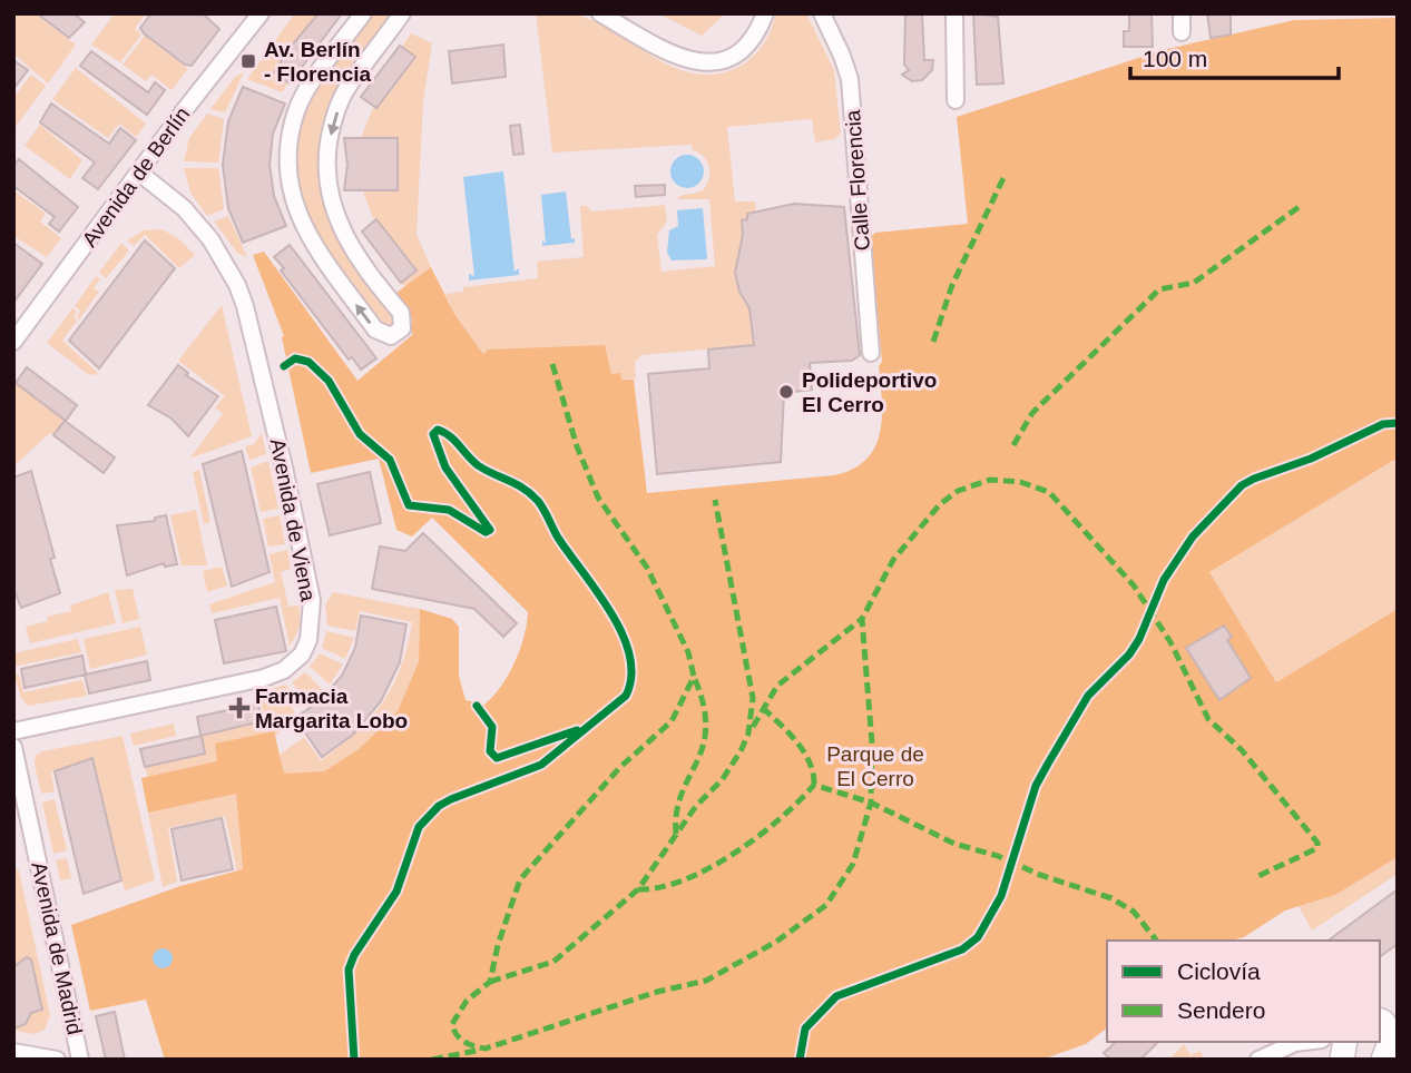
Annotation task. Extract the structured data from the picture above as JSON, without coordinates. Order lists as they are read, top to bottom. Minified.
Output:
{"streets":{"street":["Avenida de Berlín","Calle Florencia","Avenida de Viena","Avenida de Madrid"]},"crossings":[["Avenida de Berlín","Avenida de Viena"]],"parks":["Parque de El Cerro"],"places":{"transit":["Av. Berlín - Florencia"],"other":["Polideportivo El Cerro"],"health":["Farmacia Margarita Lobo"]},"legend":["Ciclovía","Sendero"],"scale_bar":"100 m"}
